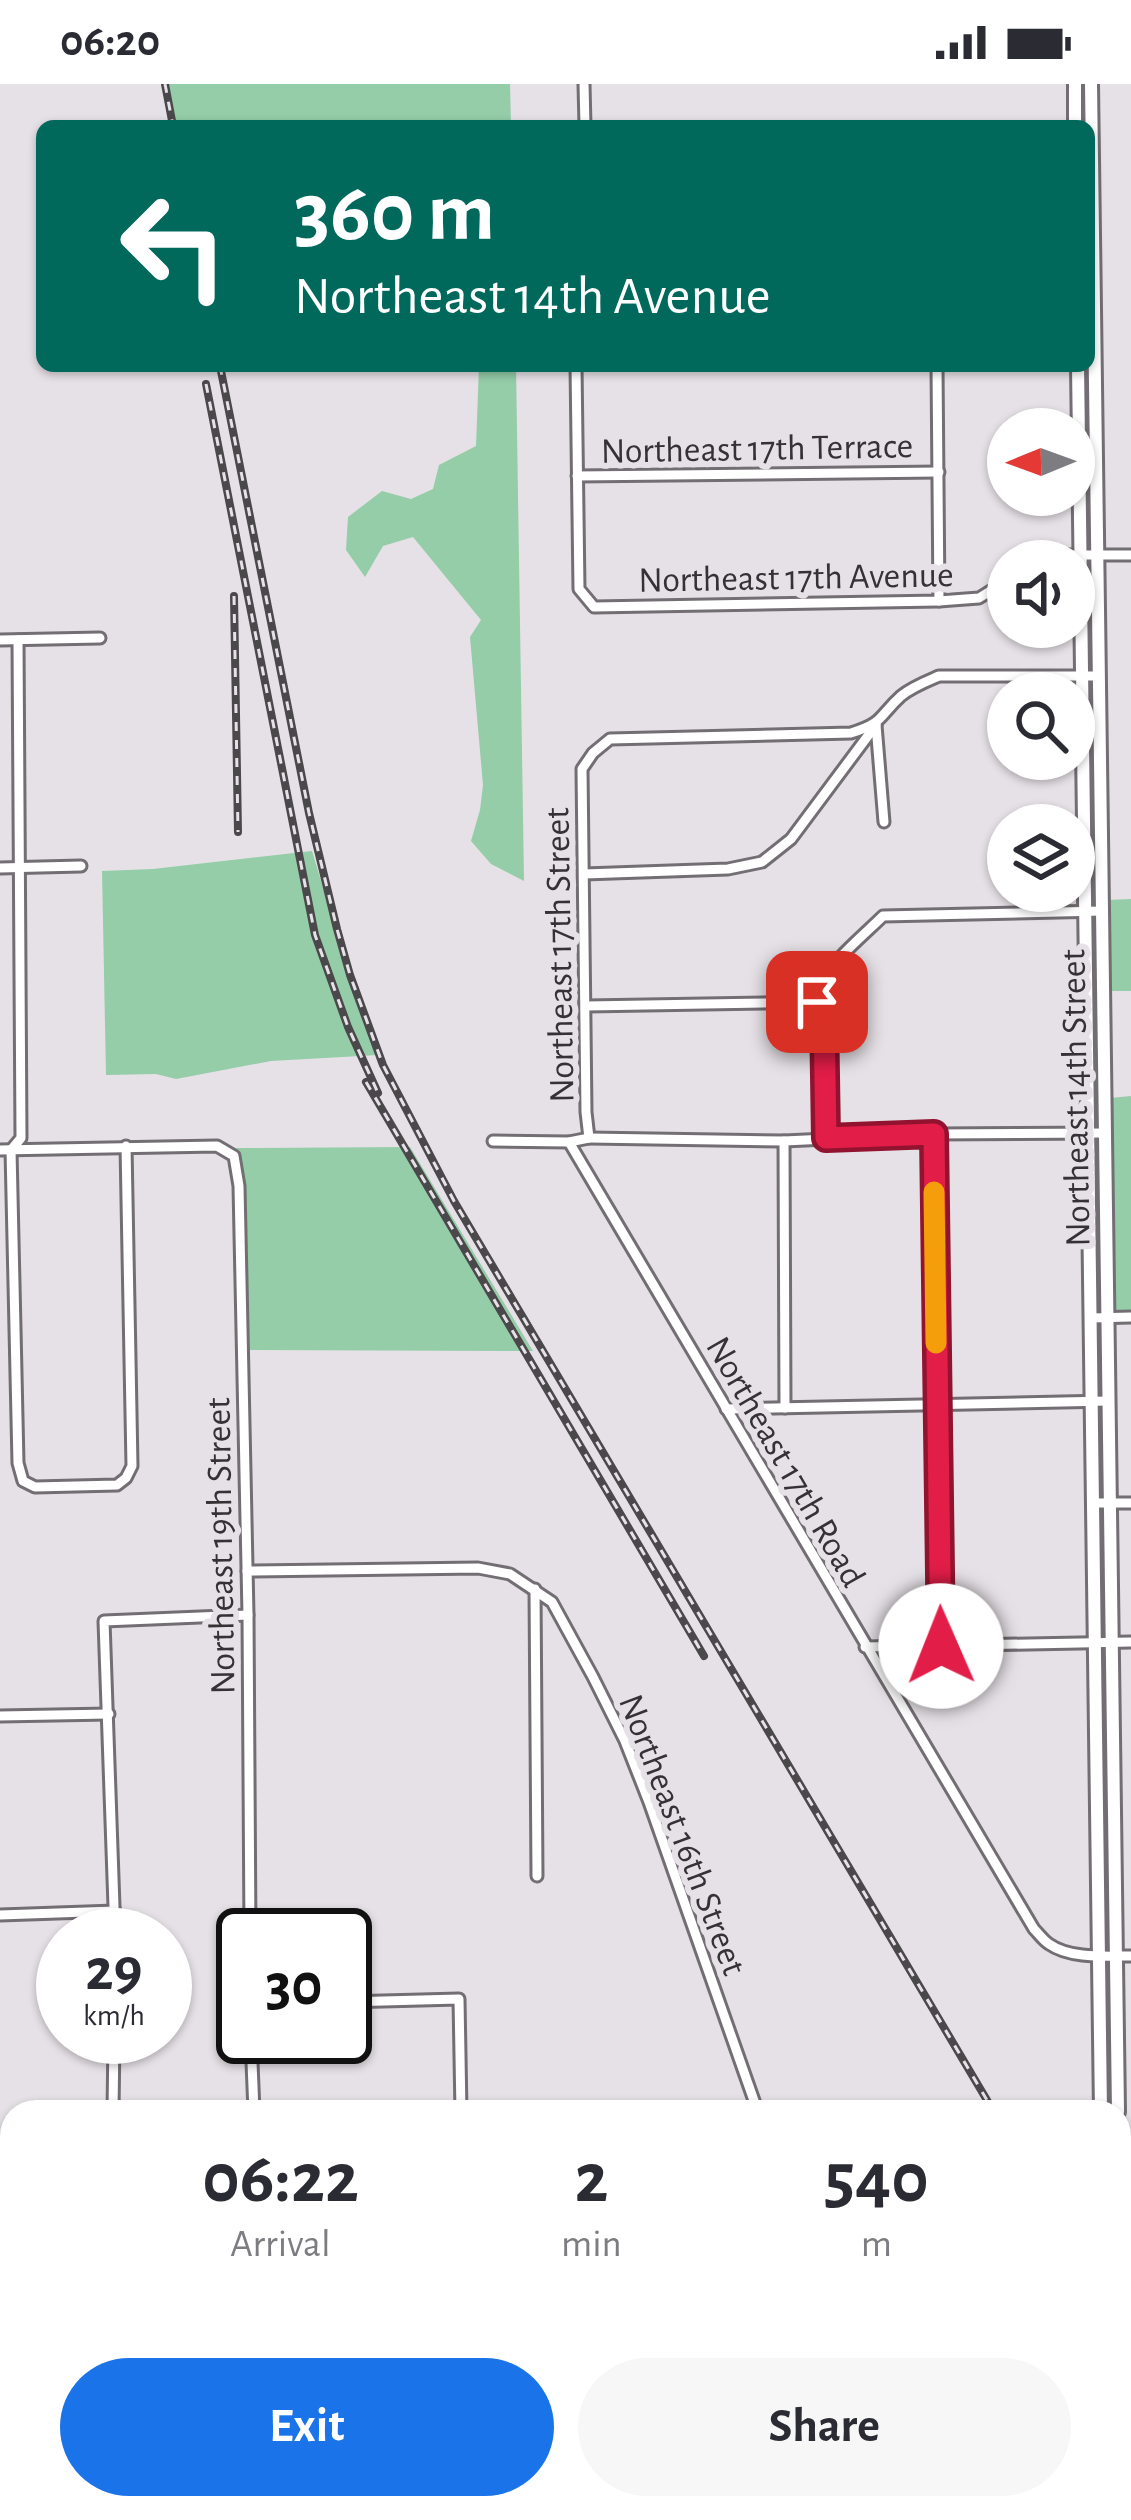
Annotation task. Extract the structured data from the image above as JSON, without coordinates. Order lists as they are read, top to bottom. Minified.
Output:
{"streets":{"main road":["Northeast 14th Street"],"street":["Northeast 17th Terrace","Northeast 17th Avenue","Northeast 17th Street","Northeast 17th Road","Northeast 19th Street","Northeast 16th Street"]},"crossings":[["Northeast 17th Terrace","Northeast 17th Avenue"],["Northeast 17th Street","Northeast 17th Road"],["Northeast 14th Street","Northeast 17th Road"]],"north":"left","page":{"status":"06:20","turn":["360 m","Northeast 14th Avenue"],"speed":"29 km/h","limit":"30","eta":["06:22","Arrival","2","min","540","m"],"buttons":["Exit","Share"]}}
